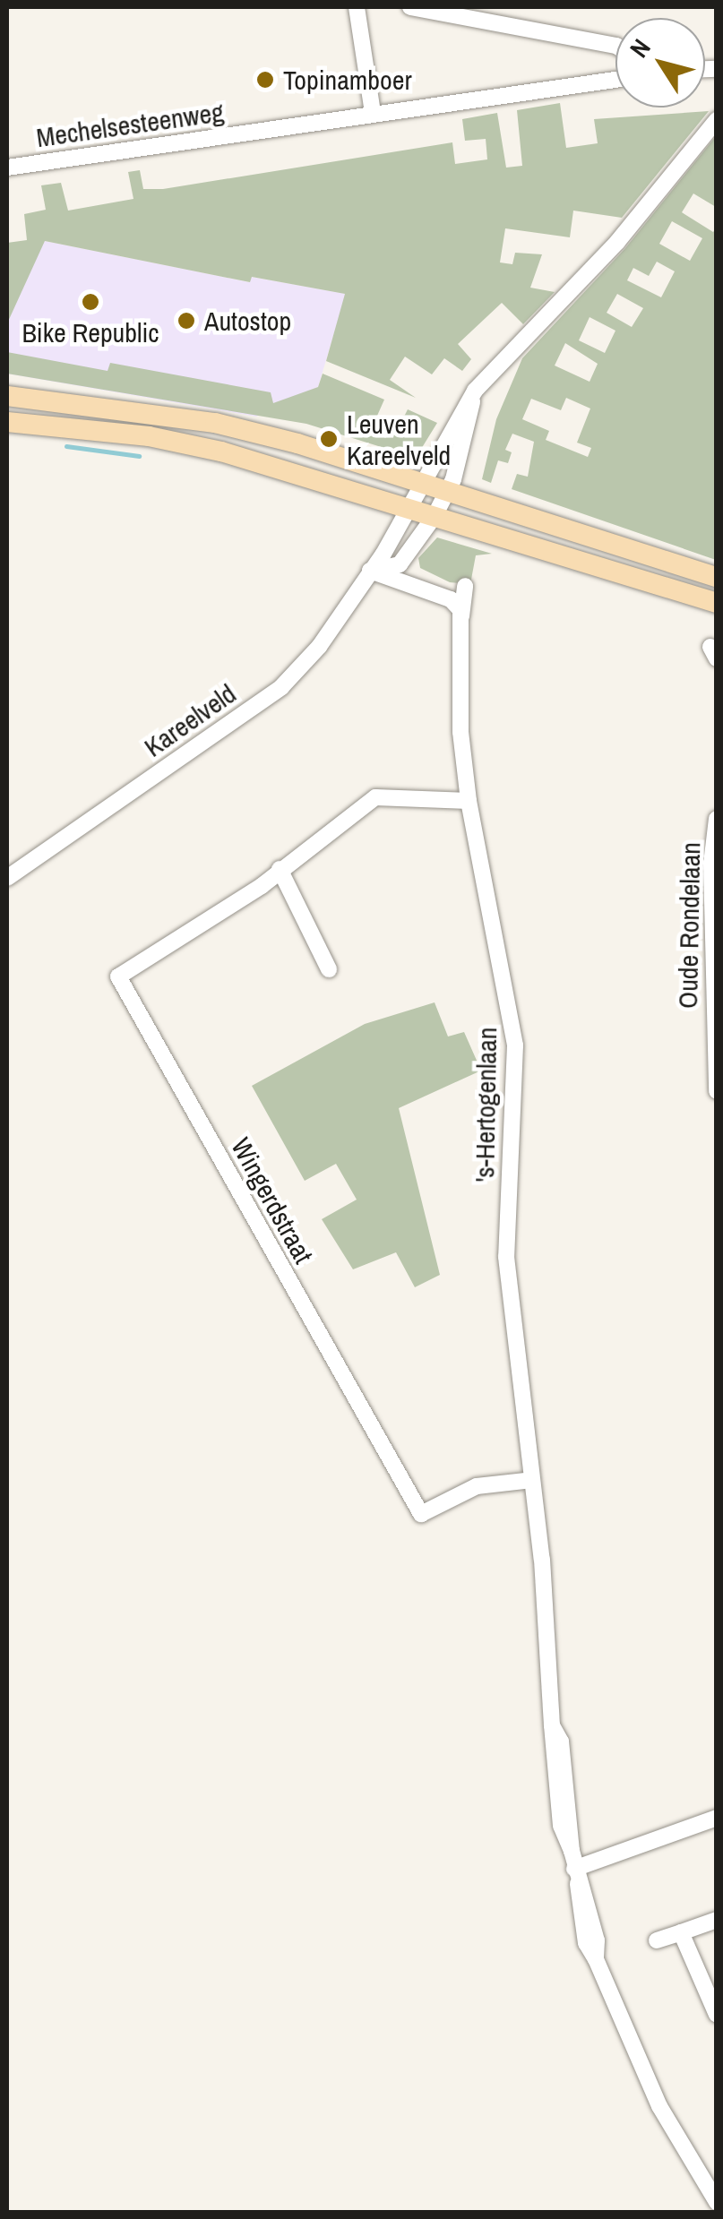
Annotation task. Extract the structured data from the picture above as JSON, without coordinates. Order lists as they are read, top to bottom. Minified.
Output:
{"streets":{"street":["Mechelsesteenweg","Kareelveld","Oude Rondelaan","'s-Hertogenlaan","Wingerdstraat"]},"crossings":[["'s-Hertogenlaan","Wingerdstraat"]],"places":["Topinamboer","Bike Republic","Autostop","Leuven Kareelveld"],"north":"top left"}
